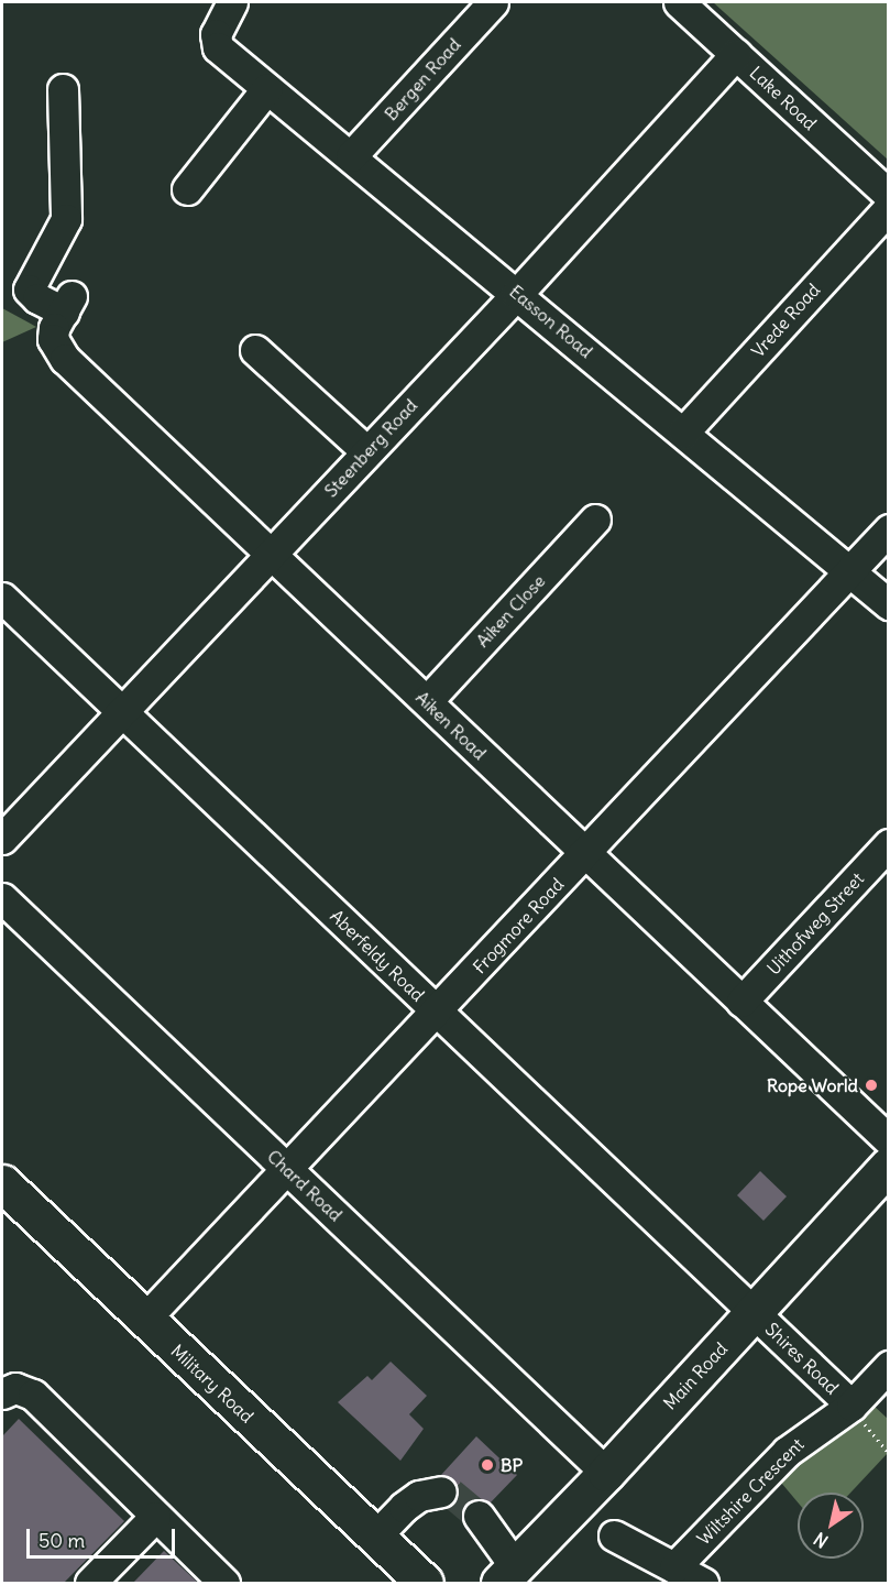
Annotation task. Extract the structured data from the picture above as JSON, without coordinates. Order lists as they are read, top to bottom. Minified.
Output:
{"streets":{"main road":["Main Road","Military Road"],"street":["Bergen Road","Lake Road","Vrede Road","Easson Road","Steenberg Road","Aiken Close","Aiken Road","Uithofweg Street","Frogmore Road","Aberfeldy Road","Chard Road","Shires Road","Wiltshire Crescent"]},"crossings":[["Bergen Road","Easson Road"],["Lake Road","Steenberg Road"],["Vrede Road","Easson Road"],["Easson Road","Steenberg Road"],["Easson Road","Frogmore Road"],["Steenberg Road","Aiken Road"],["Steenberg Road","Aberfeldy Road"],["Aiken Close","Aiken Road"],["Aiken Road","Uithofweg Street"],["Aiken Road","Frogmore Road"],["Frogmore Road","Aberfeldy Road"],["Frogmore Road","Chard Road"],["Frogmore Road","Military Road"],["Aberfeldy Road","Shires Road"],["Aberfeldy Road","Main Road"],["Chard Road","Main Road"],["Shires Road","Main Road"],["Shires Road","Wiltshire Crescent"]],"places":["Rope World","BP"],"scale_bar":"50 m","north":"bottom left"}
